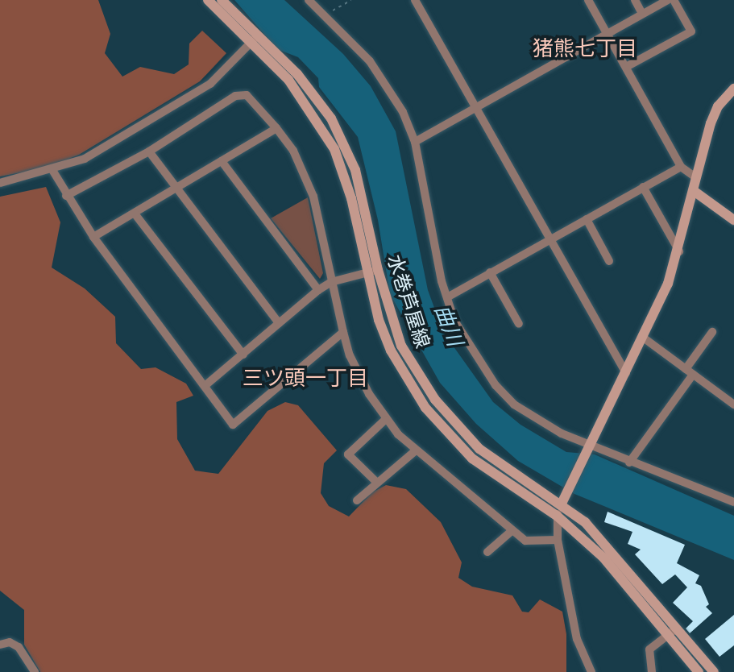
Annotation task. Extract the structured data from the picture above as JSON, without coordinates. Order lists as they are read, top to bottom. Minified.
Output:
{"streets":{"main road":["水巻芦屋線"]},"districts":["猪熊七丁目","三ツ頭一丁目"],"water":["曲川"]}
